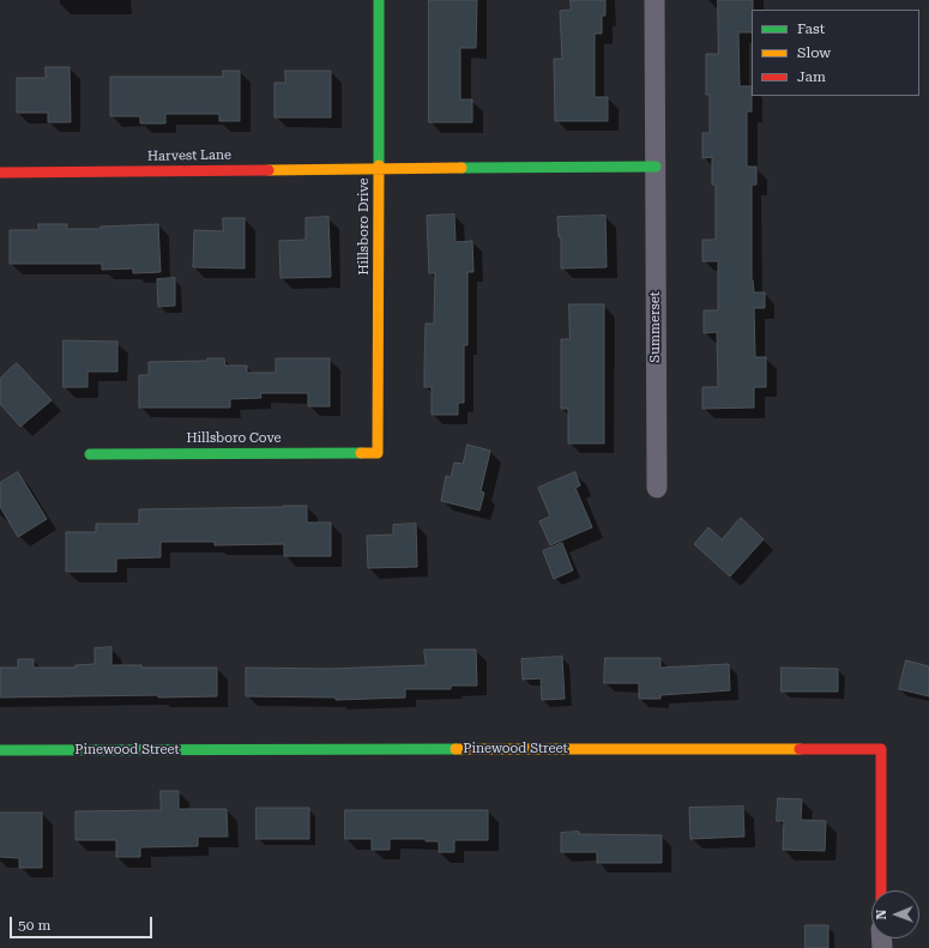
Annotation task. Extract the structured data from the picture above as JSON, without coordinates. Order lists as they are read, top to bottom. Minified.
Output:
{"streets":{"street":["Harvest Lane","Hillsboro Drive","Summerset","Hillsboro Cove","Pinewood Street"]},"crossings":[["Harvest Lane","Hillsboro Drive"],["Hillsboro Drive","Hillsboro Cove"]],"legend":["Fast","Slow","Jam"],"scale_bar":"50 m","north":"left"}
